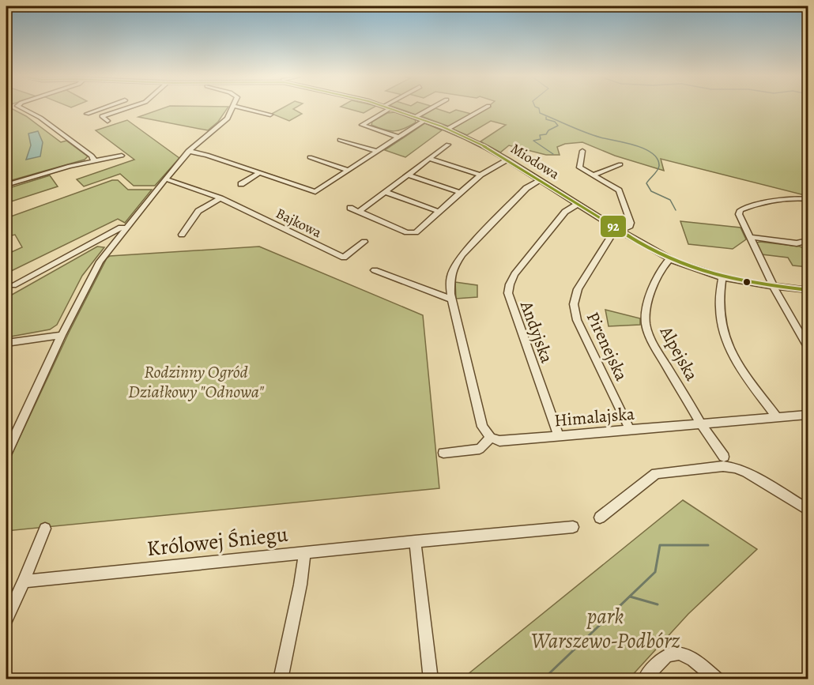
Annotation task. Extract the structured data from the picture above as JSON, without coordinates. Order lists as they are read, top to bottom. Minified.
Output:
{"streets":{"street":["Miodowa","Bajkowa","Andyjska","Pirenejska","Alpejska","Himalajska","Królowej Śniegu"]},"crossings":[["Miodowa","Andyjska"],["Miodowa","Pirenejska"],["Miodowa","Alpejska"],["Andyjska","Himalajska"],["Pirenejska","Himalajska"],["Alpejska","Himalajska"]],"parks":["Rodzinny Ogród Działkowy \"Odnowa\"","park Warszewo-Podbórz"],"lines":["transit line 92"]}
